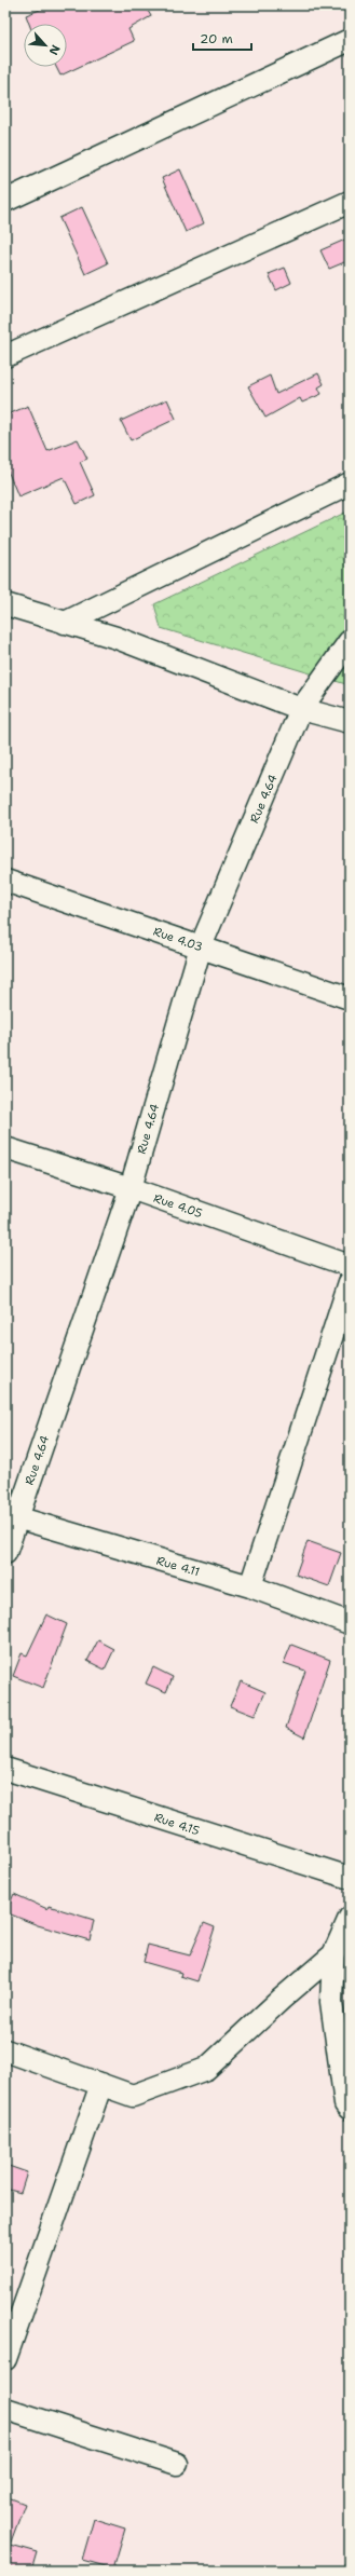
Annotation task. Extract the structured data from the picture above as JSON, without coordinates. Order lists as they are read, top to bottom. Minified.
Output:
{"streets":{"street":["Rue 4.64","Rue 4.03","Rue 4.05","Rue 4.11","Rue 4.15"]},"crossings":[["Rue 4.64","Rue 4.03"],["Rue 4.64","Rue 4.05"],["Rue 4.64","Rue 4.11"]],"scale_bar":"20 m","north":"bottom right"}
